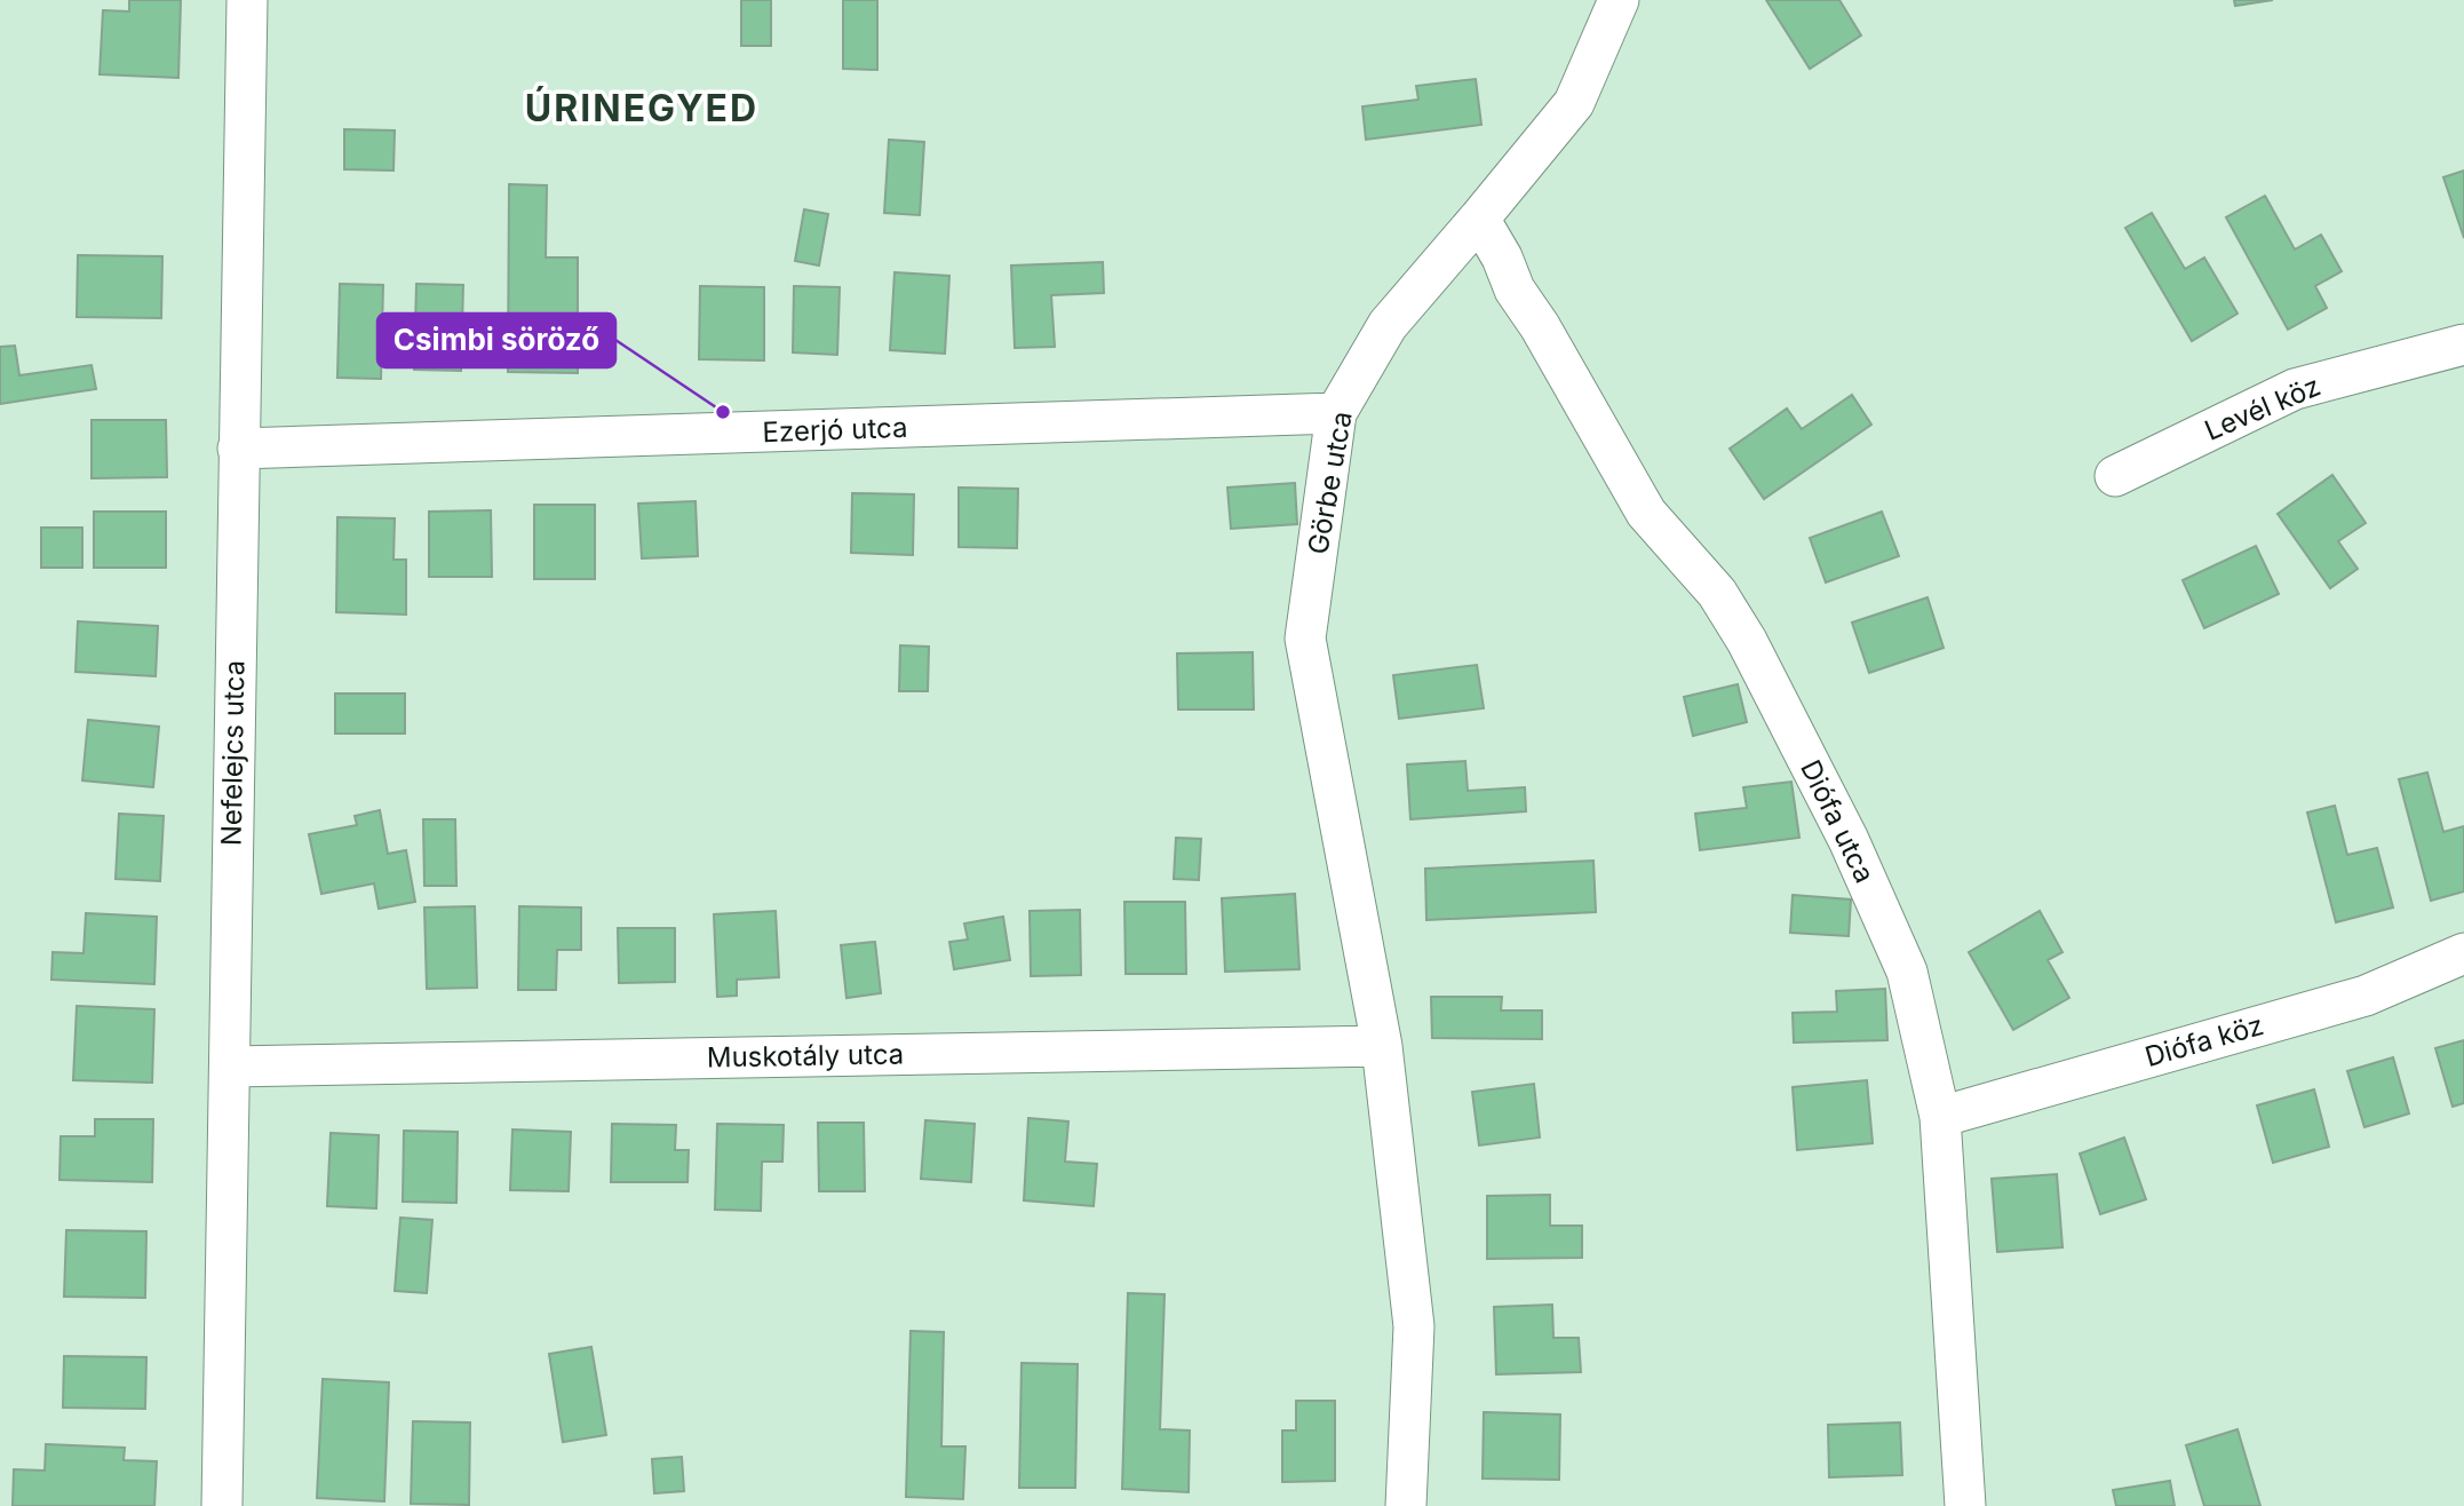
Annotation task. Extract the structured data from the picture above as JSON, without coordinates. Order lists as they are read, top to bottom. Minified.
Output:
{"streets":{"street":["Levél köz","Ezerjó utca","Görbe utca","Nefelejcs utca","Diófa utca","Diófa köz","Muskotály utca"]},"crossings":[["Ezerjó utca","Görbe utca"],["Ezerjó utca","Nefelejcs utca"],["Görbe utca","Diófa utca"],["Görbe utca","Muskotály utca"],["Nefelejcs utca","Muskotály utca"],["Diófa utca","Diófa köz"]],"districts":["ÚRINEGYED"],"places":["Csimbi söröző"]}
